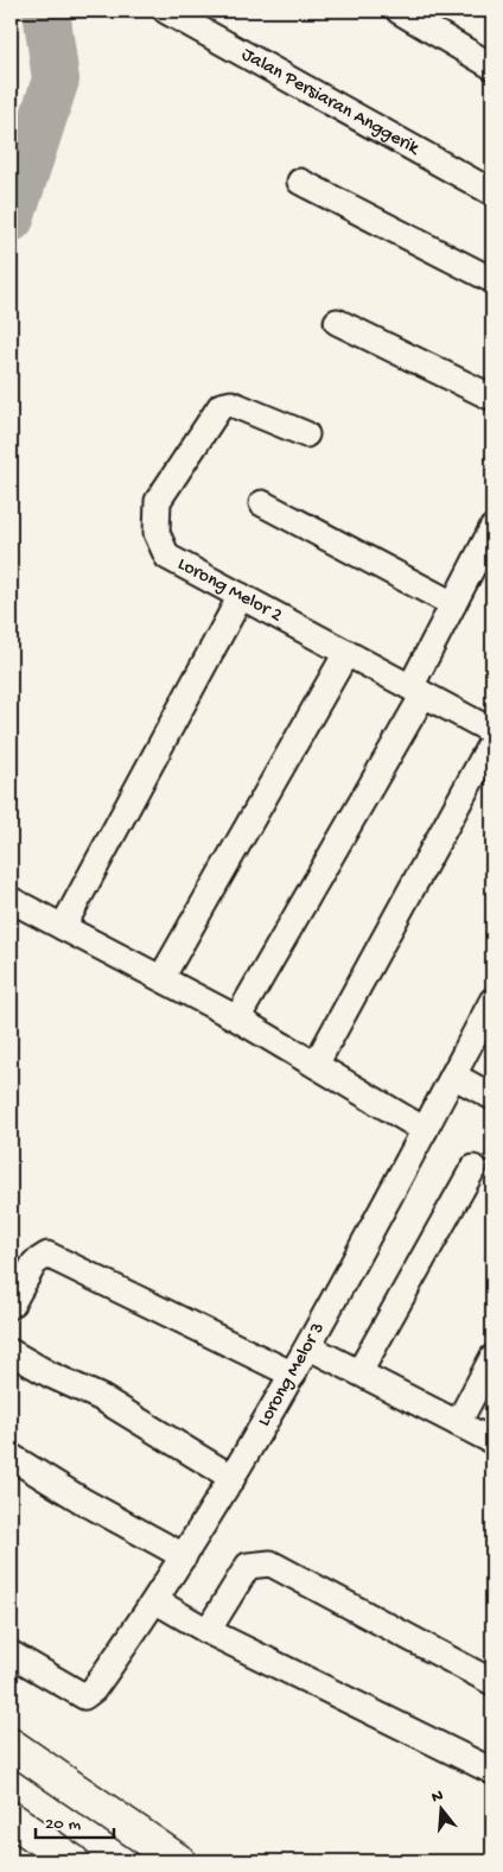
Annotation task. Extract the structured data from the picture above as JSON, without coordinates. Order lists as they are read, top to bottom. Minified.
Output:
{"streets":{"street":["Jalan Persiaran Anggerik","Lorong Melor 2","Lorong Melor 3"]},"scale_bar":"20 m","north":"top"}
